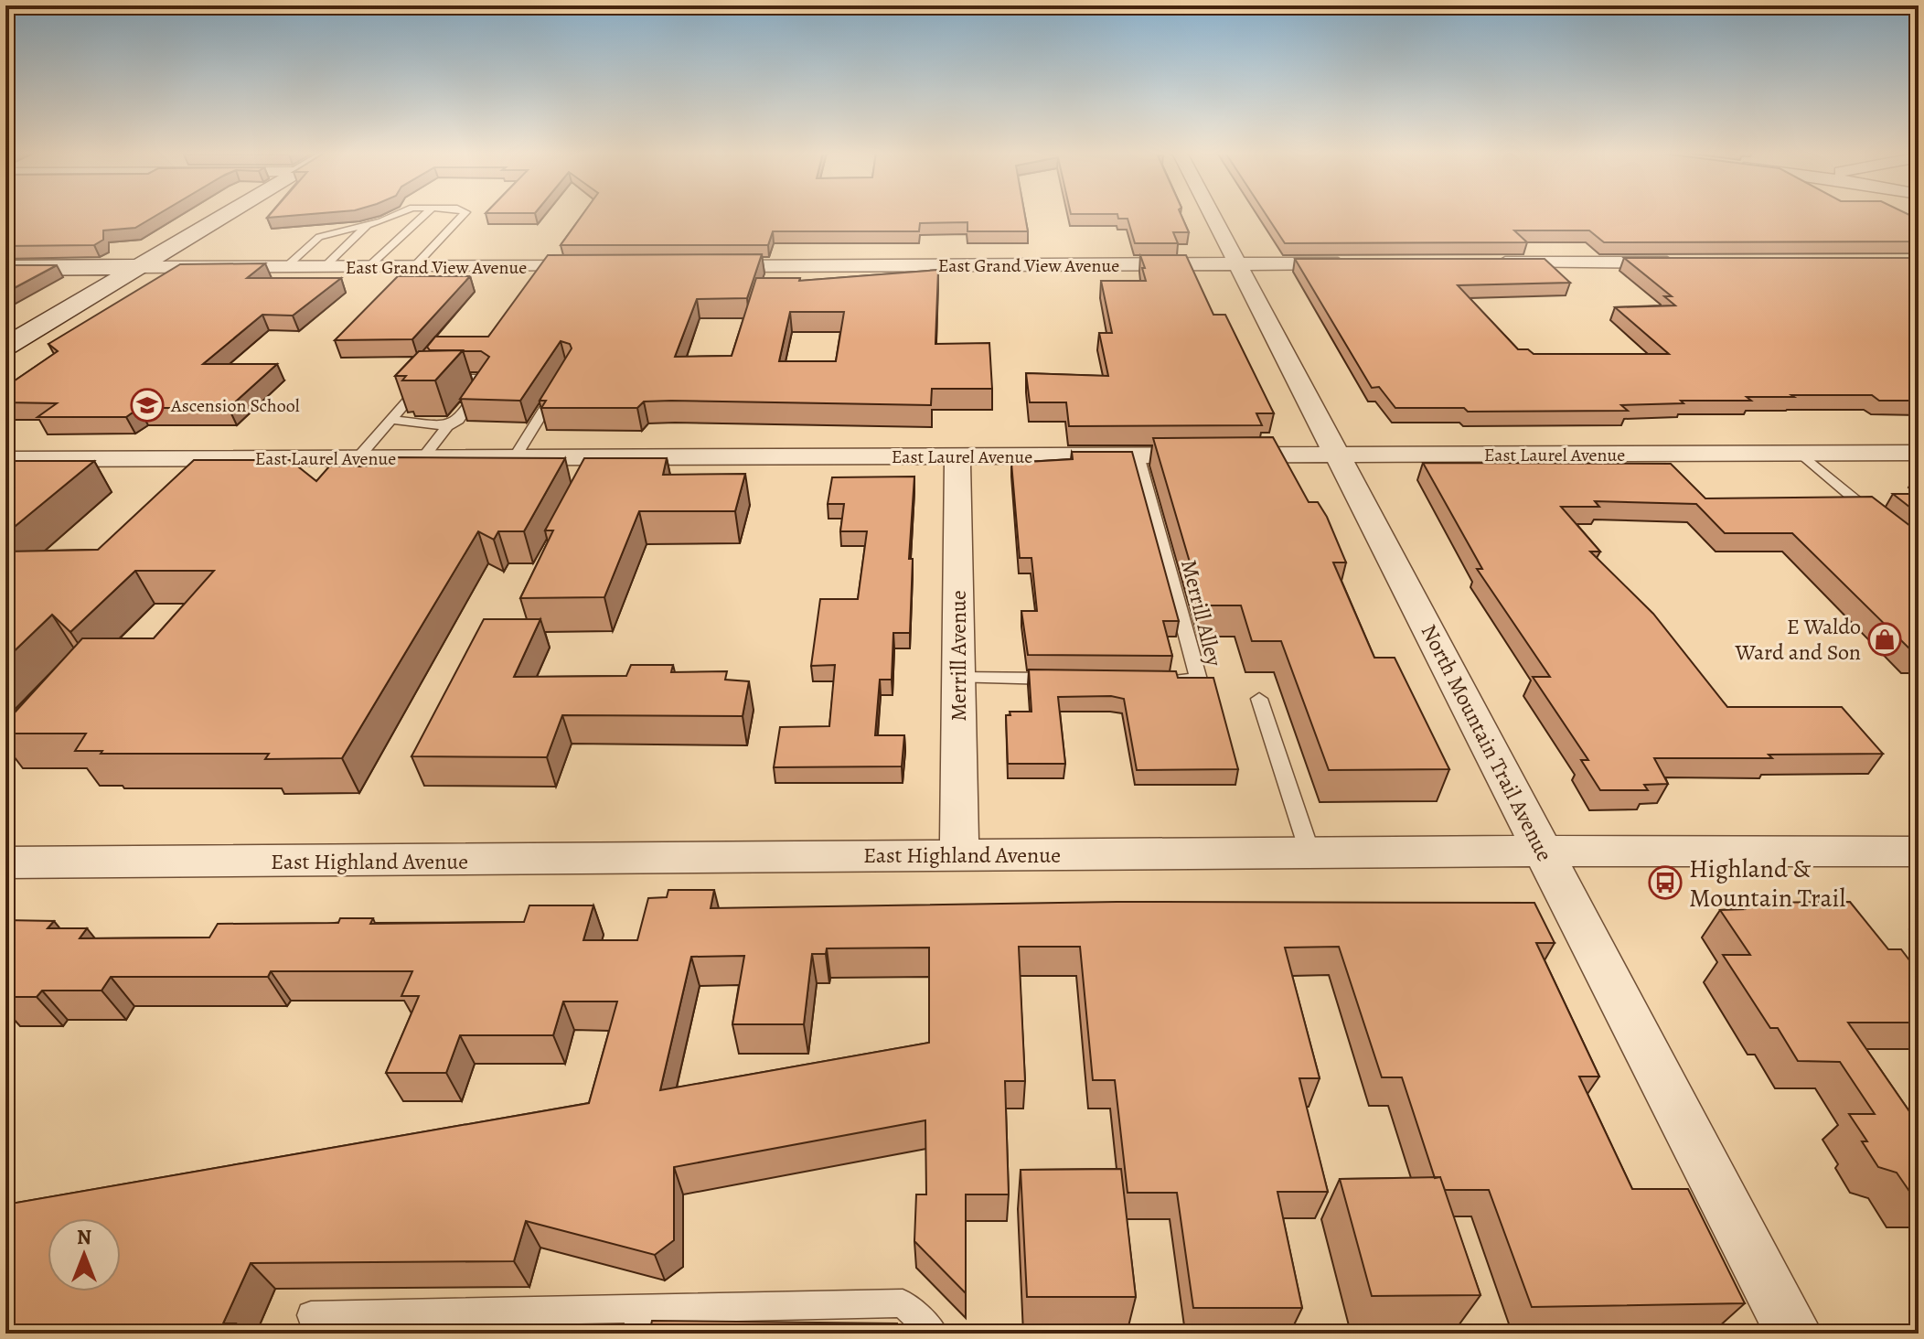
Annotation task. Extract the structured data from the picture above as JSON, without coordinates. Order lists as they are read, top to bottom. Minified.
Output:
{"streets":{"street":["East Grand View Avenue","East Laurel Avenue","Merrill Avenue","North Mountain Trail Avenue","East Highland Avenue"],"lane":["Merrill Alley"]},"crossings":[["East Grand View Avenue","North Mountain Trail Avenue"],["East Laurel Avenue","Merrill Alley"],["East Laurel Avenue","Merrill Avenue"],["East Laurel Avenue","North Mountain Trail Avenue"],["Merrill Avenue","East Highland Avenue"],["North Mountain Trail Avenue","East Highland Avenue"]],"places":{"school or university":["Ascension School"],"shop":["E Waldo Ward and Son"],"bus stop":["Highland & Mountain Trail"]},"north":"top"}
